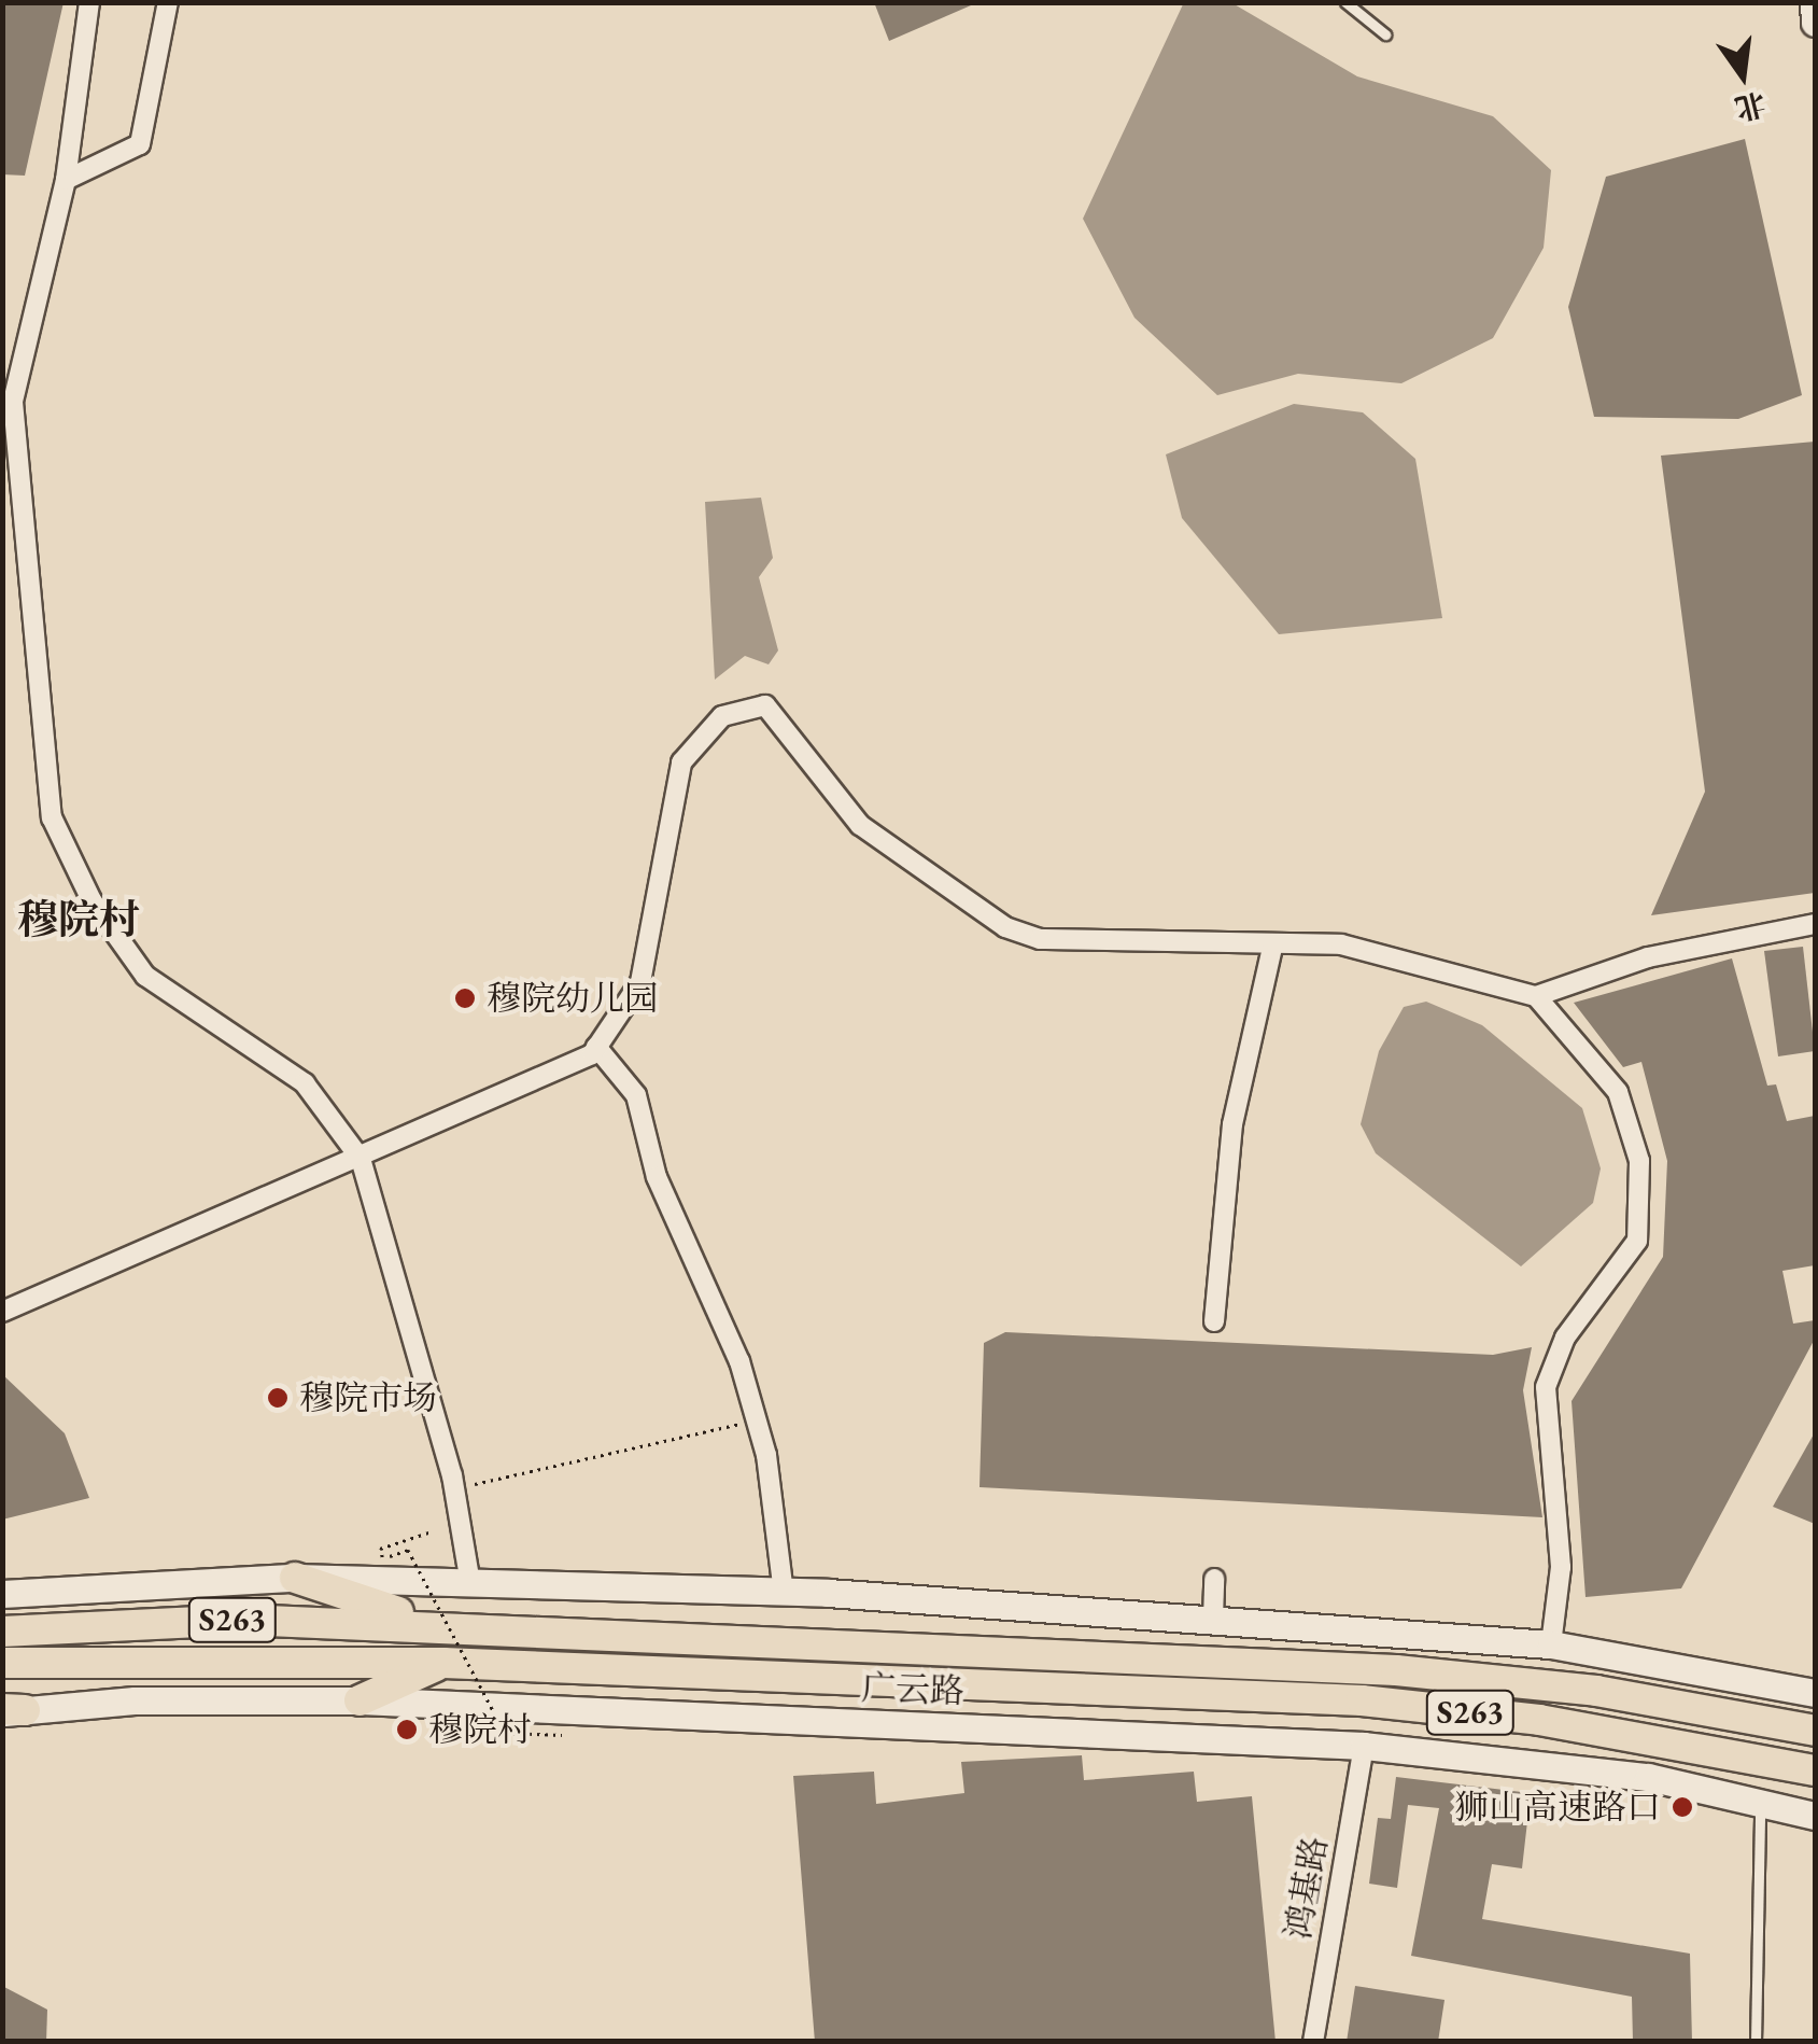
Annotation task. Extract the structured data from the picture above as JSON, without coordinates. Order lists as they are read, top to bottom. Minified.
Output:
{"streets":{"main road":["S263","广云路"],"street":["鸿基路"]},"crossings":[["广云路","鸿基路"]],"districts":["穆院村"],"places":["穆院幼儿园","穆院市场","穆院村","狮山高速路口"],"north":"bottom"}
